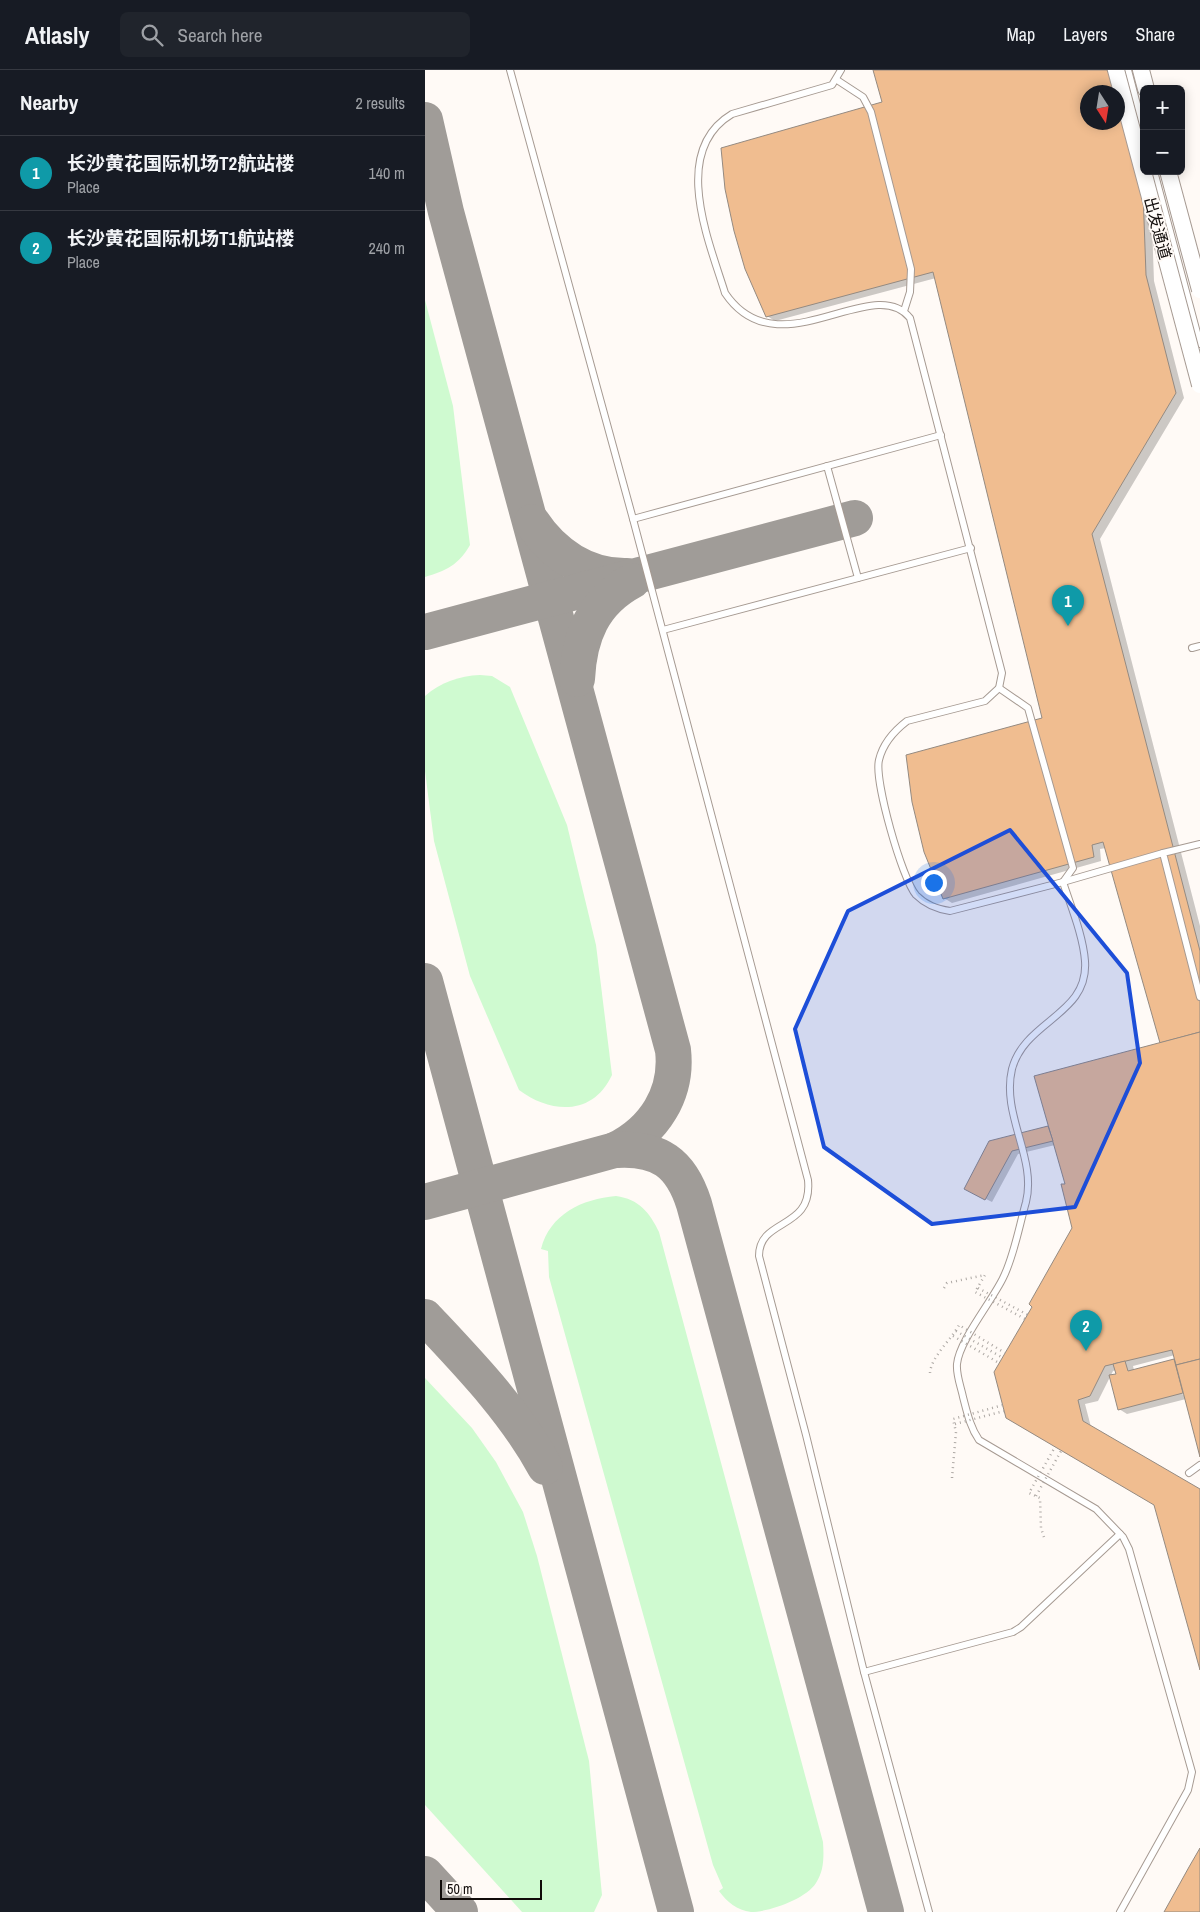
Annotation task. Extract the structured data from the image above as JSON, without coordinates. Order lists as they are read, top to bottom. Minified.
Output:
{"streets":{"street":["出发通道"]},"scale_bar":"50 m","north":"bottom","page":{"header":"Atlasly","search":"Search here","nav":["Map","Layers","Share"],"heading":["Nearby","2 results"],"map_buttons":["+","−"],"list":[{"mark":"1","name":"长沙黄花国际机场T2航站楼","note":"Place","value":"140 m"},{"mark":"2","name":"长沙黄花国际机场T1航站楼","note":"Place","value":"240 m"}],"pins":["1","2"],"scale":"50 m"}}
